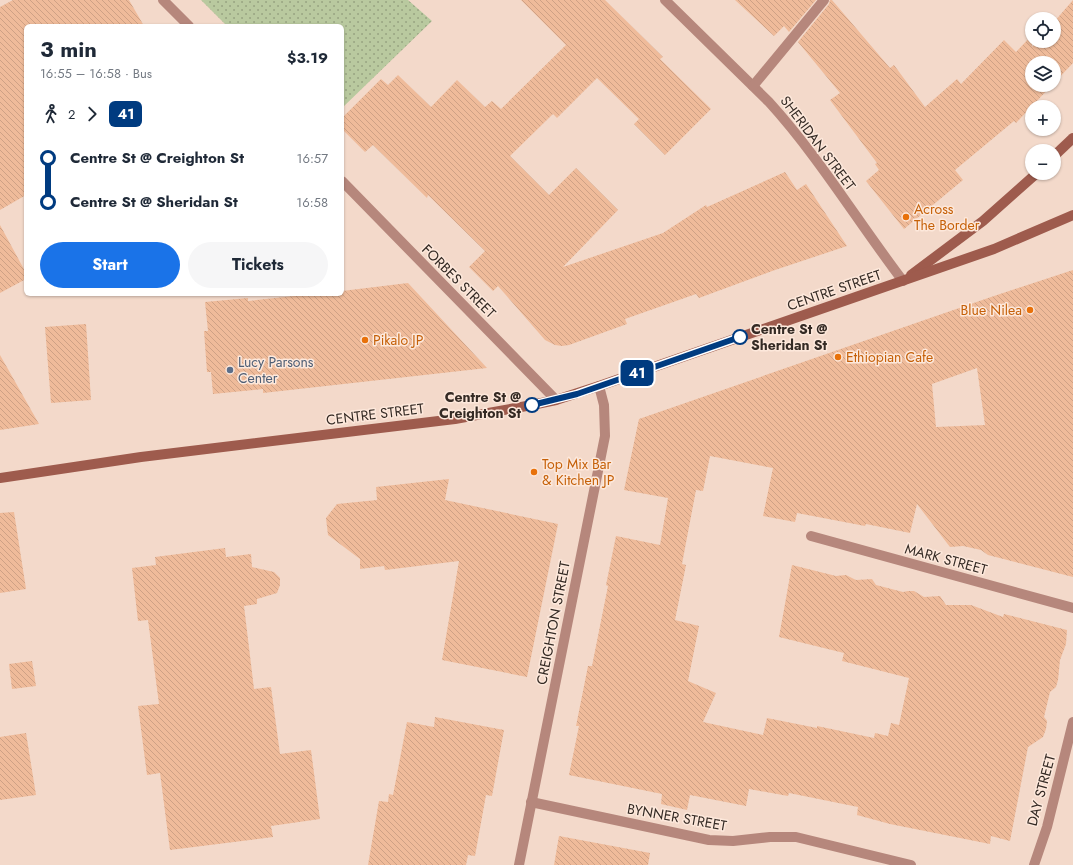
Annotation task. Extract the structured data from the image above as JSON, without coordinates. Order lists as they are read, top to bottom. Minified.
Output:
{"streets":{"main road":["CENTRE STREET"],"street":["SHERIDAN STREET","FORBES STREET","MARK STREET","CREIGHTON STREET","DAY STREET","BYNNER STREET"]},"crossings":[["SHERIDAN STREET","CENTRE STREET"],["FORBES STREET","CENTRE STREET"],["CENTRE STREET","CREIGHTON STREET"],["CREIGHTON STREET","BYNNER STREET"]],"places":["Across The Border","Blue Nilea","Centre St @ Sheridan St","Pikalo JP","Ethiopian Cafe","Lucy Parsons Center","Centre St @ Creighton St","Top Mix Bar & Kitchen JP"],"lines":["bus line 41"],"page":{"on_map":"41","map_buttons":["+","−"],"heading":["3 min","16:55 – 16:58 · Bus","$3.19"],"legs":["2","41"],"list":[{"name":"Centre St @ Creighton St","value":"16:57"},{"name":"Centre St @ Sheridan St","value":"16:58"}],"buttons":["Start","Tickets"]}}
